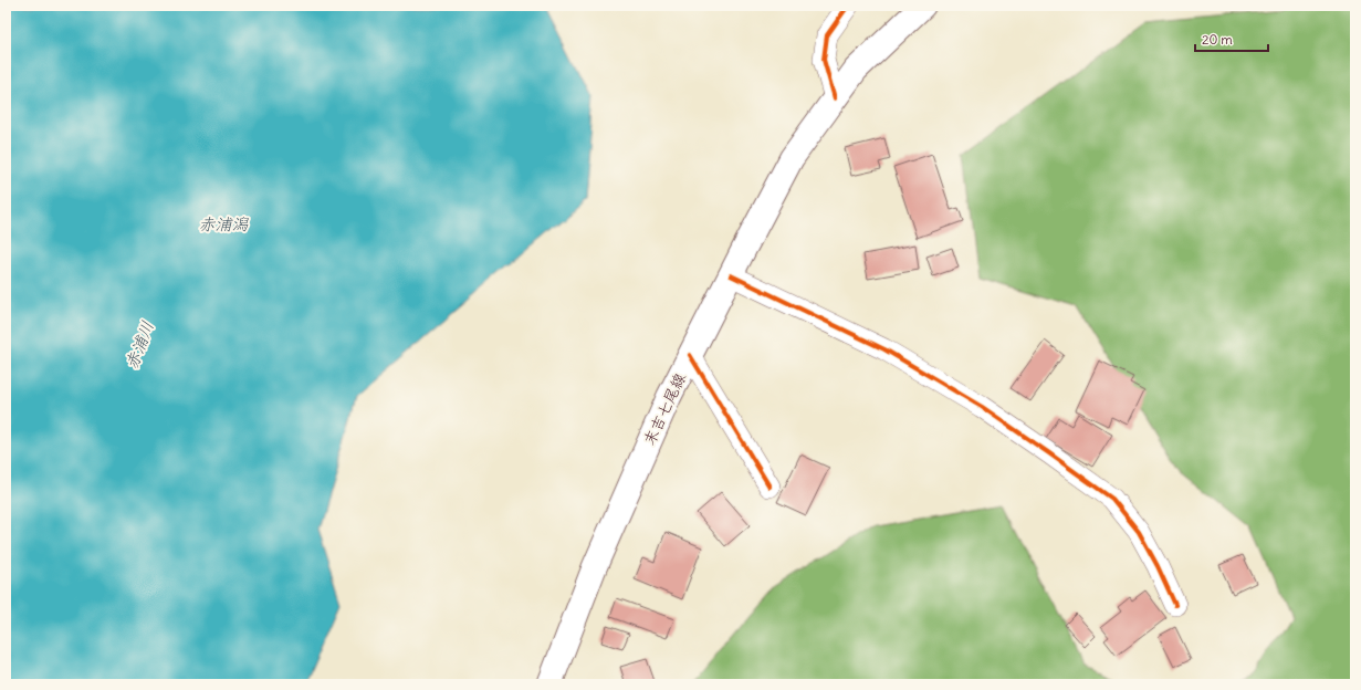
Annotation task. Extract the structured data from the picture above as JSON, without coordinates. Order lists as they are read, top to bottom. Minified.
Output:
{"streets":{"main road":["末吉七尾線"]},"water":["赤浦潟","赤浦川"],"scale_bar":"20 m"}
